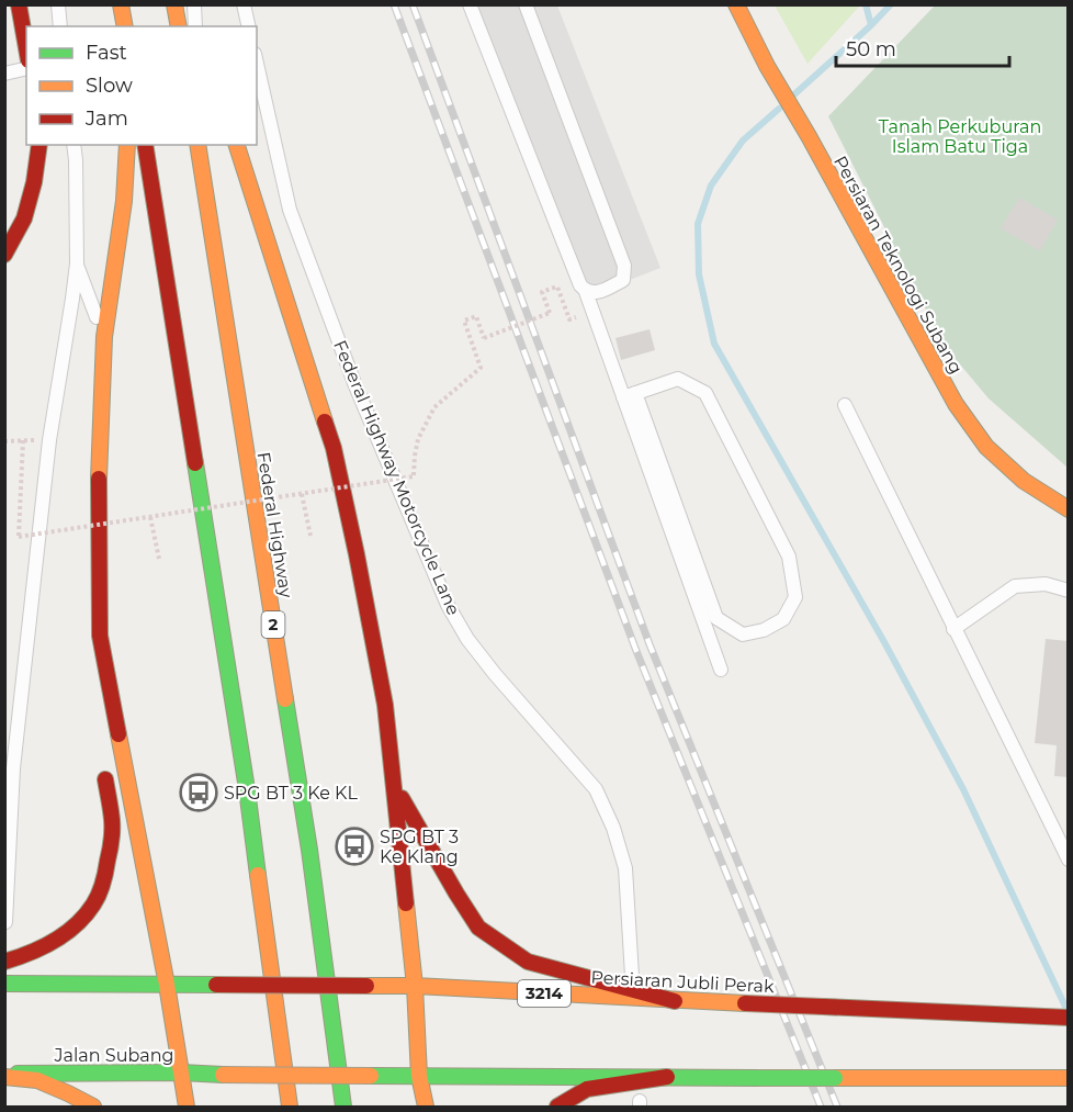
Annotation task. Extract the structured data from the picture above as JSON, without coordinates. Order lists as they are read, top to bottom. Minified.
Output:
{"streets":{"main road":["Persiaran Teknologi Subang","Federal Highway","2","Persiaran Jubli Perak","3214","Jalan Subang"],"lane":["Federal Highway Motorcycle Lane"]},"crossings":[["Persiaran Jubli Perak","3214"]],"parks":["Tanah Perkuburan Islam Batu Tiga"],"places":{"bus stop":["SPG BT 3 Ke KL","SPG BT 3 Ke Klang"]},"legend":["Fast","Slow","Jam"],"scale_bar":"50 m"}
